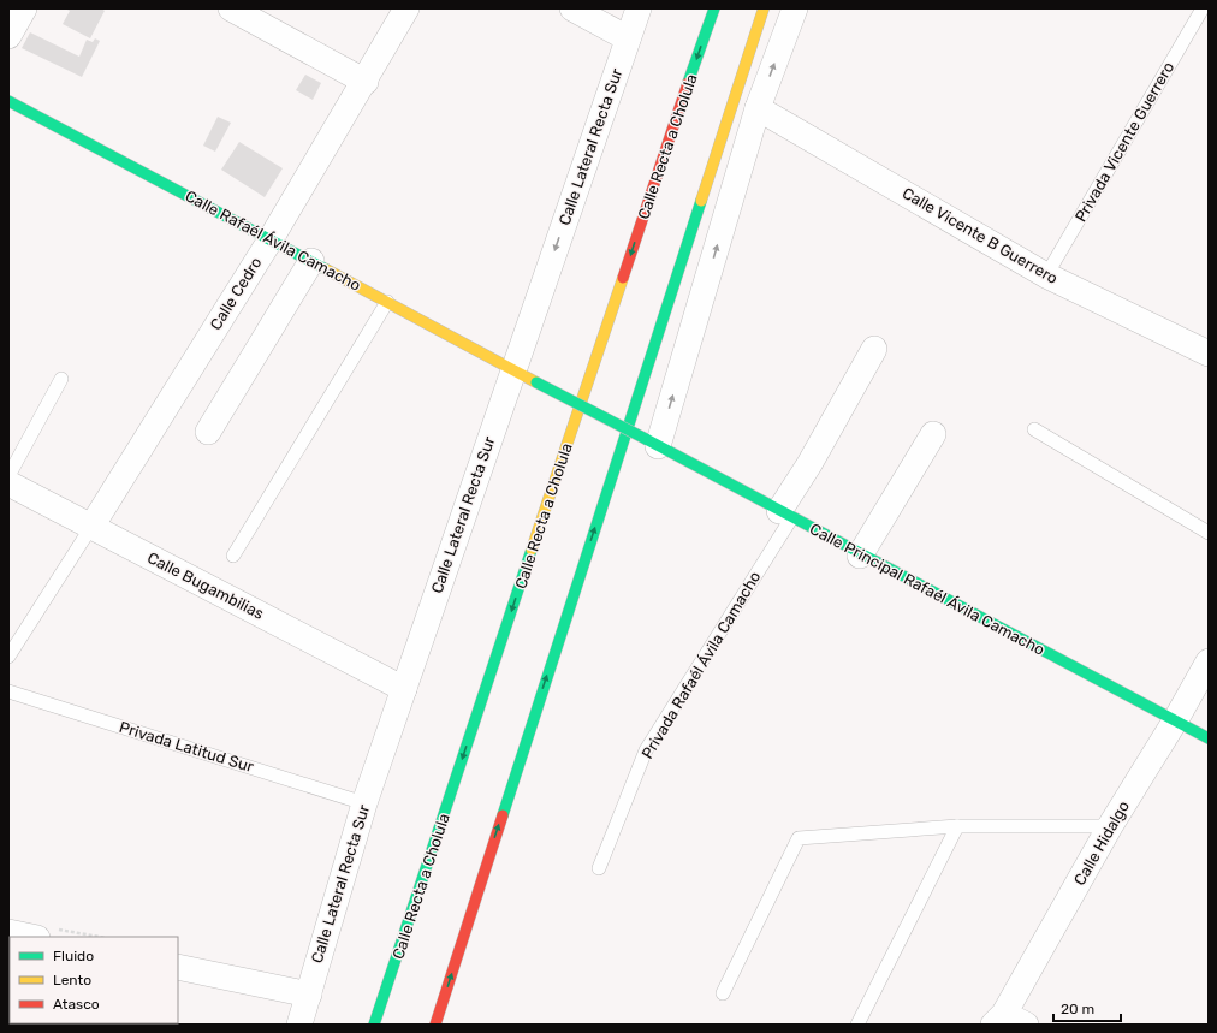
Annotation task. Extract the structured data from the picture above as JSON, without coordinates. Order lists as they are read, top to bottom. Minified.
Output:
{"streets":{"main road":["Calle Recta a Cholula","Calle Rafaél Ávila Camacho","Calle Principal Rafaél Ávila Camacho"],"street":["Calle Lateral Recta Sur","Calle Vicente B Guerrero","Calle Cedro","Calle Bugambilias","Privada Rafaél Ávila Camacho","Calle Hidalgo"],"lane":["Privada Vicente Guerrero","Privada Latitud Sur"]},"crossings":[["Privada Vicente Guerrero","Calle Vicente B Guerrero"],["Calle Lateral Recta Sur","Calle Rafaél Ávila Camacho"],["Calle Lateral Recta Sur","Calle Bugambilias"],["Calle Lateral Recta Sur","Privada Latitud Sur"],["Calle Rafaél Ávila Camacho","Calle Cedro"],["Calle Rafaél Ávila Camacho","Calle Principal Rafaél Ávila Camacho"],["Calle Cedro","Calle Bugambilias"],["Calle Principal Rafaél Ávila Camacho","Privada Rafaél Ávila Camacho"],["Calle Principal Rafaél Ávila Camacho","Calle Hidalgo"]],"legend":["Fluido","Lento","Atasco"],"scale_bar":"20 m"}
